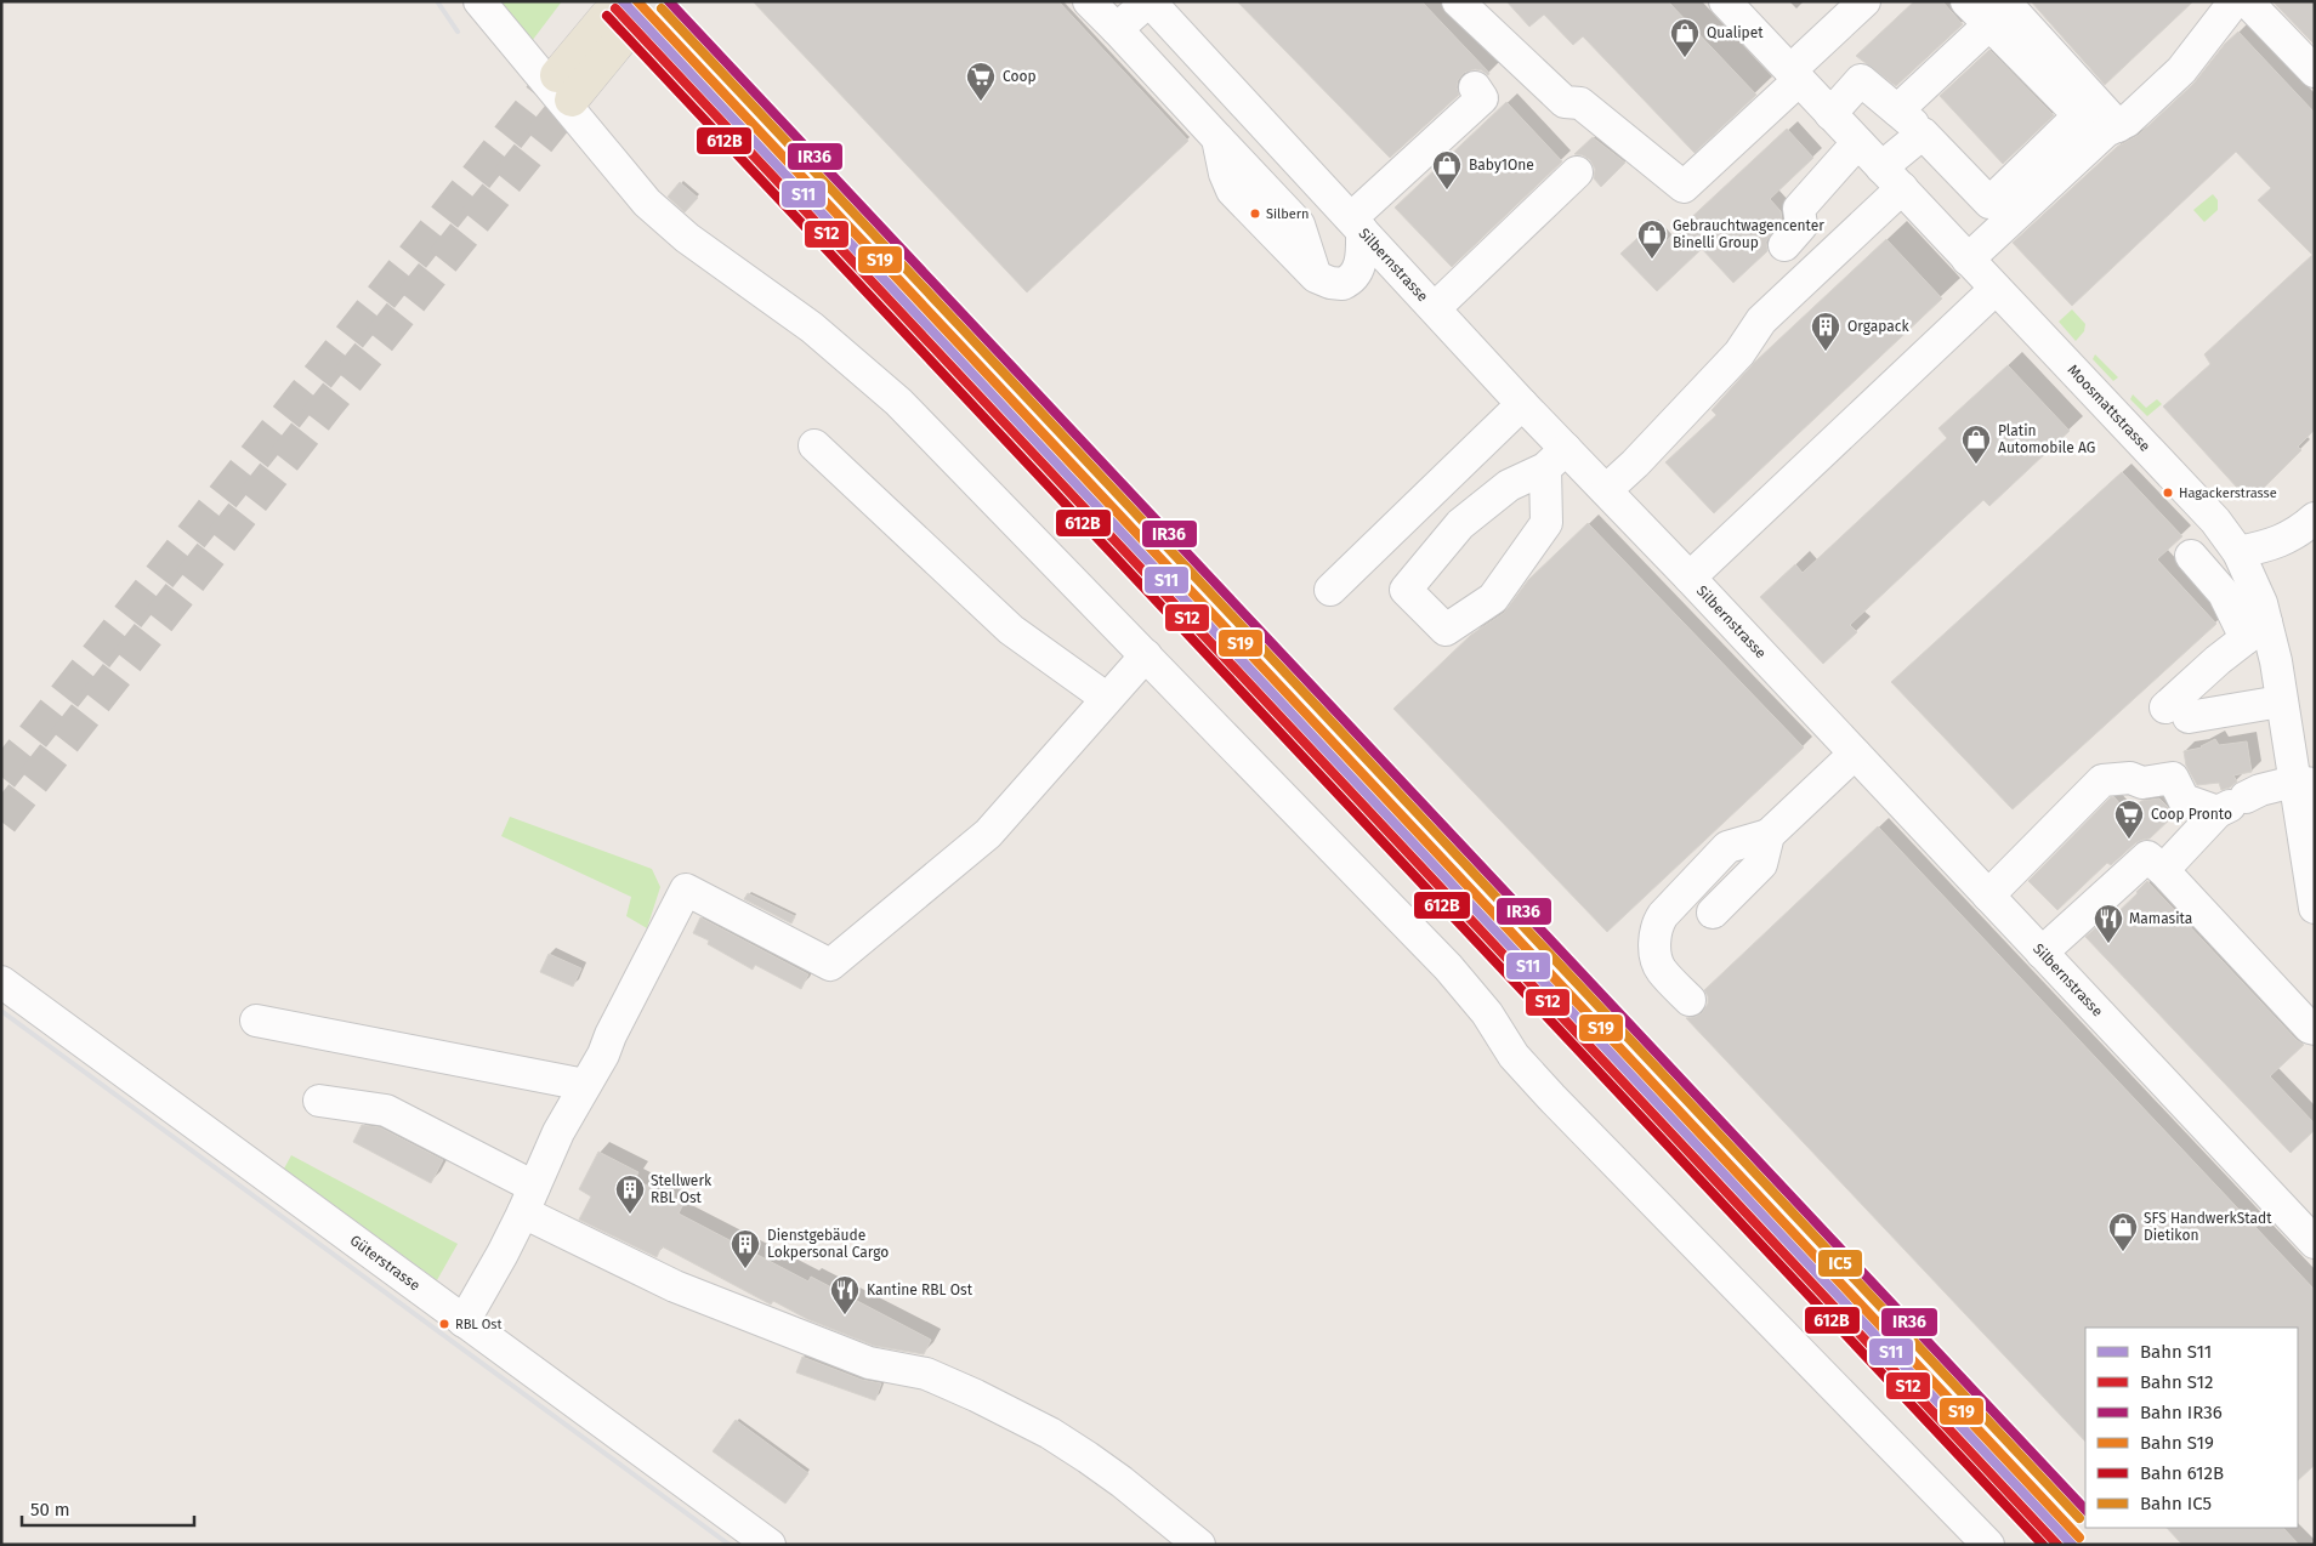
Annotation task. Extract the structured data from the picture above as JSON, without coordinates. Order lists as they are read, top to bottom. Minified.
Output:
{"streets":{"street":["Silbernstrasse","Moosmattstrasse","Güterstrasse"]},"places":{"shop":["Qualipet","Baby1One","Gebrauchtwagencenter Binelli Group","Platin Automobile AG","SFS HandwerkStadt Dietikon"],"supermarket":["Coop","Coop Pronto"],"other":["Silbern","Hagackerstrasse","RBL Ost"],"building":["Orgapack","Stellwerk RBL Ost","Dienstgebäude Lokpersonal Cargo"],"restaurant":["Mamasita","Kantine RBL Ost"]},"lines":["rail line S11","rail line IR36","rail line S19","rail line S12","rail line IC5","rail line 612B"],"legend":["Bahn S11","Bahn S12","Bahn IR36","Bahn S19","Bahn 612B","Bahn IC5"],"scale_bar":"50 m"}
